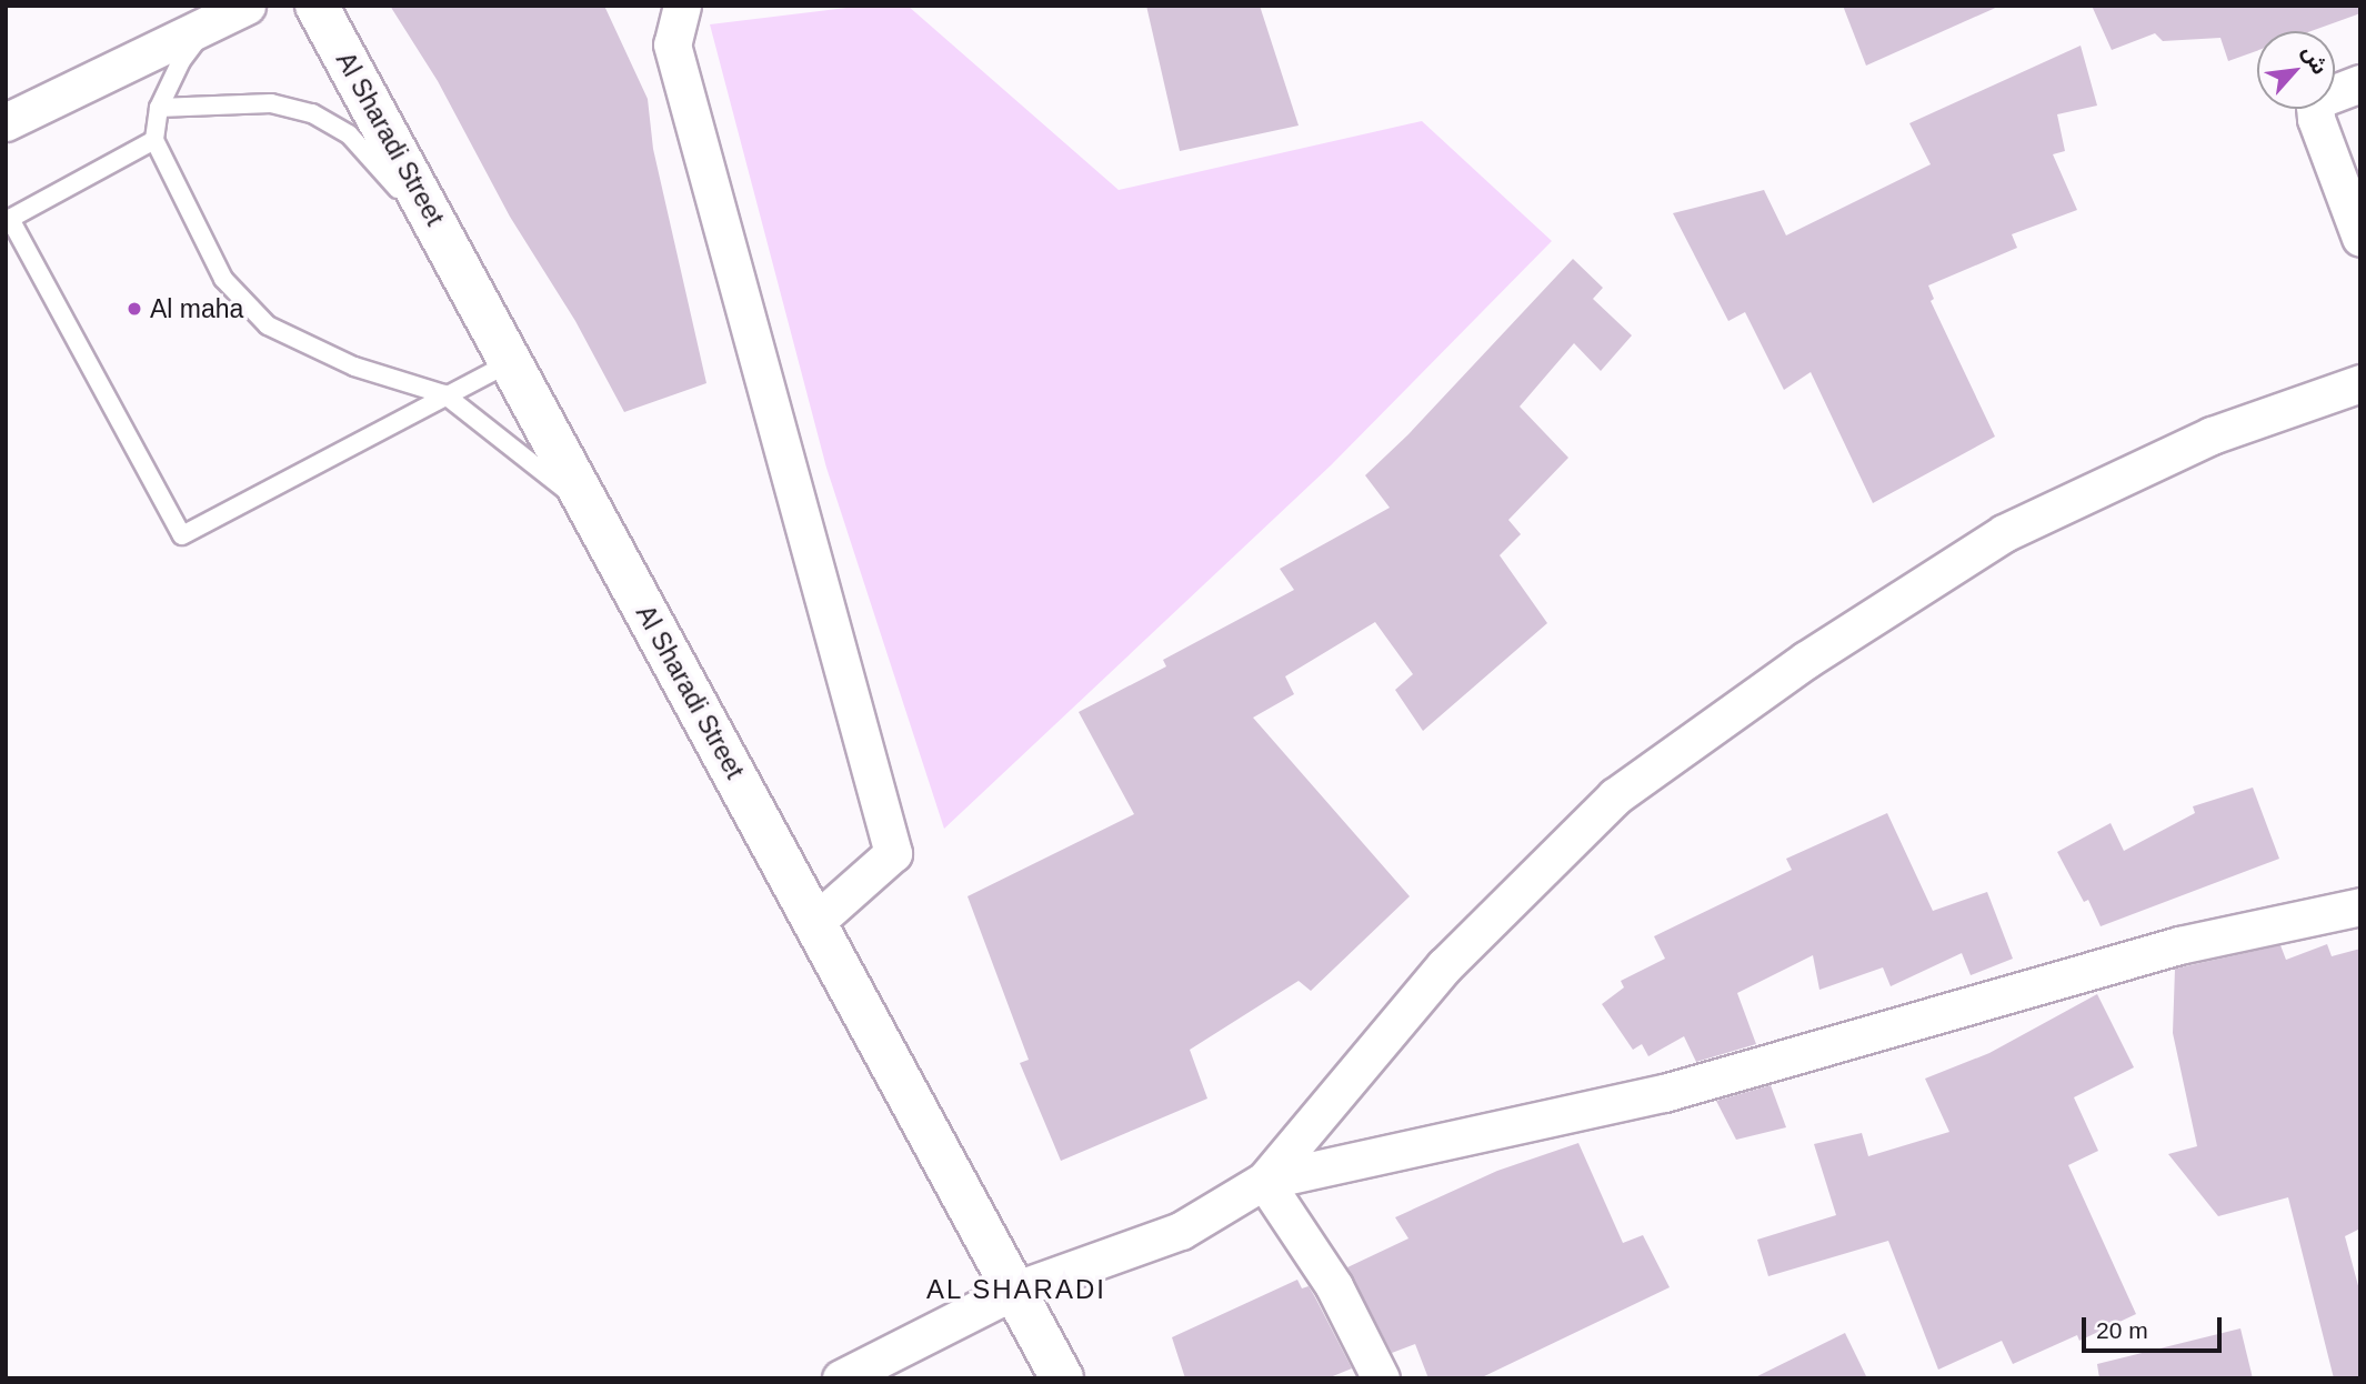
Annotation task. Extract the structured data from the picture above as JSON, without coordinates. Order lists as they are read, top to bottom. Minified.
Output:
{"streets":{"street":["Al Sharadi Street"]},"districts":["AL SHARADI"],"places":["Al maha"],"scale_bar":"20 m","north":"top right"}
